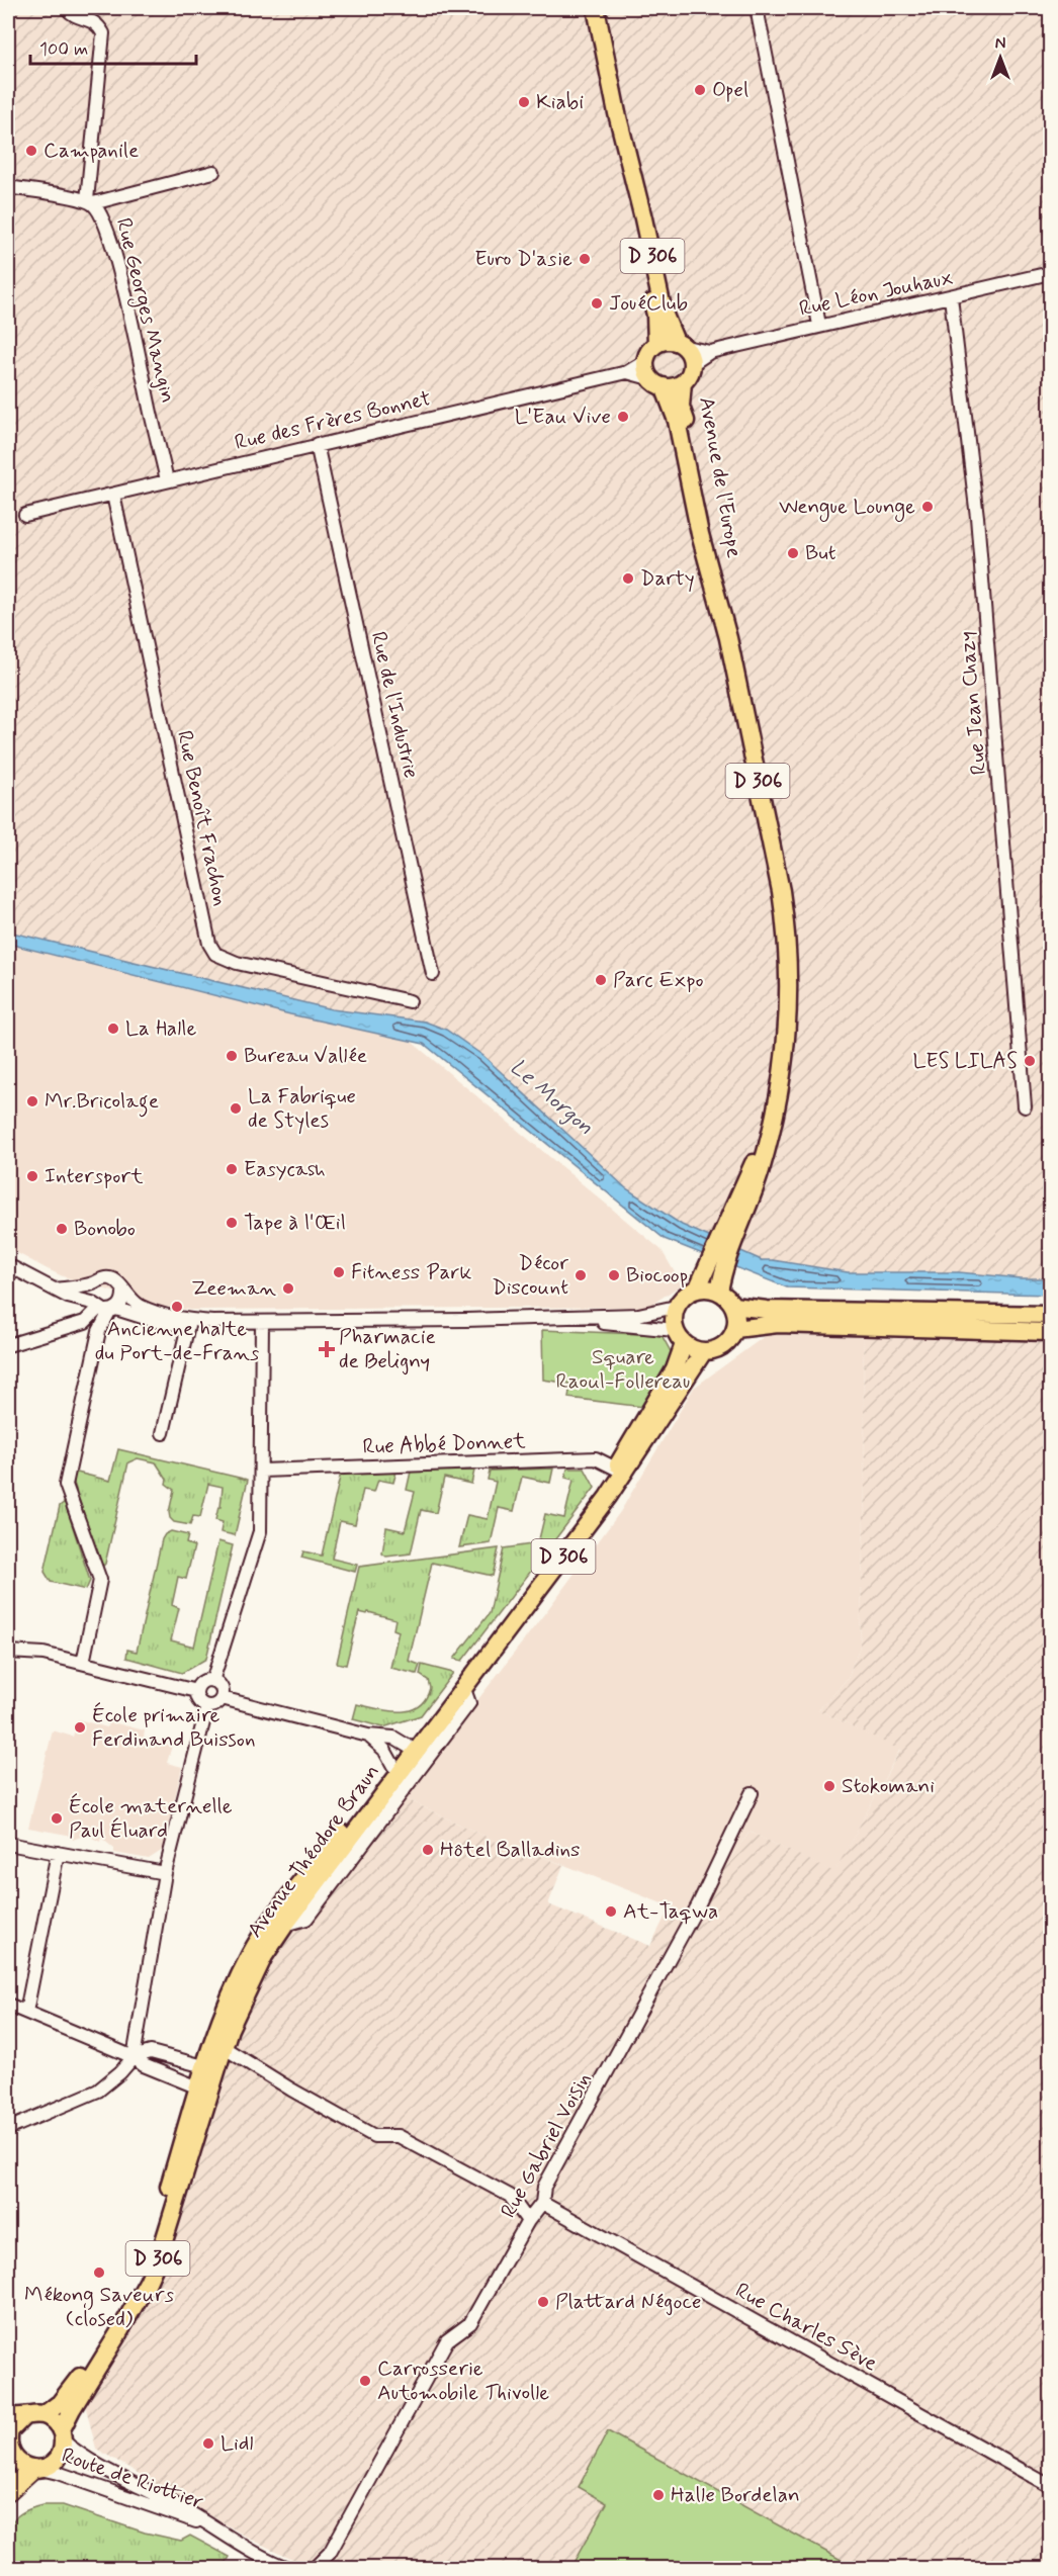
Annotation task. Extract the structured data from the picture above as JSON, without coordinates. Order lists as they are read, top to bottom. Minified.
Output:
{"streets":{"main road":["D 306","Avenue de l'Europe","Avenue Théodore Braun"],"street":["Rue Léon Jouhaux","Rue Georges Mangin","Rue des Frères Bonnet","Rue Jean Chazy","Rue de l'Industrie","Rue Benoît Frachon","Rue Abbé Donnet","Rue Gabriel Voisin","Rue Charles Sève","Route de Riottier"]},"crossings":[["D 306","Rue Léon Jouhaux"],["D 306","Rue des Frères Bonnet"],["D 306","Avenue de l'Europe"],["Rue Léon Jouhaux","Rue des Frères Bonnet"],["Rue Léon Jouhaux","Avenue de l'Europe"],["Rue Léon Jouhaux","Rue Jean Chazy"],["Rue Georges Mangin","Rue des Frères Bonnet"],["Rue des Frères Bonnet","Avenue de l'Europe"],["Rue des Frères Bonnet","Rue de l'Industrie"],["Rue des Frères Bonnet","Rue Benoît Frachon"],["Avenue de l'Europe","Avenue Théodore Braun"],["Rue Abbé Donnet","Avenue Théodore Braun"],["Avenue Théodore Braun","Route de Riottier"],["Rue Gabriel Voisin","Rue Charles Sève"]],"water":["Le Morgon"],"parks":["Square Raoul-Follereau"],"places":{"other":["Opel","Kiabi","Campanile","Euro D'asie","JouéClub","L'Eau Vive","Wengue Lounge","But","Darty","Parc Expo","La Halle","Bureau Vallée","LES LILAS","Mr.Bricolage","La Fabrique de Styles","Easycash","Intersport","Tape à l'Œil","Bonobo","Fitness Park","Décor Discount","Biocoop","Zeeman","Ancienne halte du Port-de-Frans","École primaire Ferdinand Buisson","Stokomani","École maternelle Paul Éluard","Hôtel Balladins","At-Taqwa","Mékong Saveurs (closed)","Plattard Négoce","Carrosserie Automobile Thivolle","Lidl","Halle Bordelan"],"health":["Pharmacie de Beligny"]},"scale_bar":"100 m","north":"top"}
